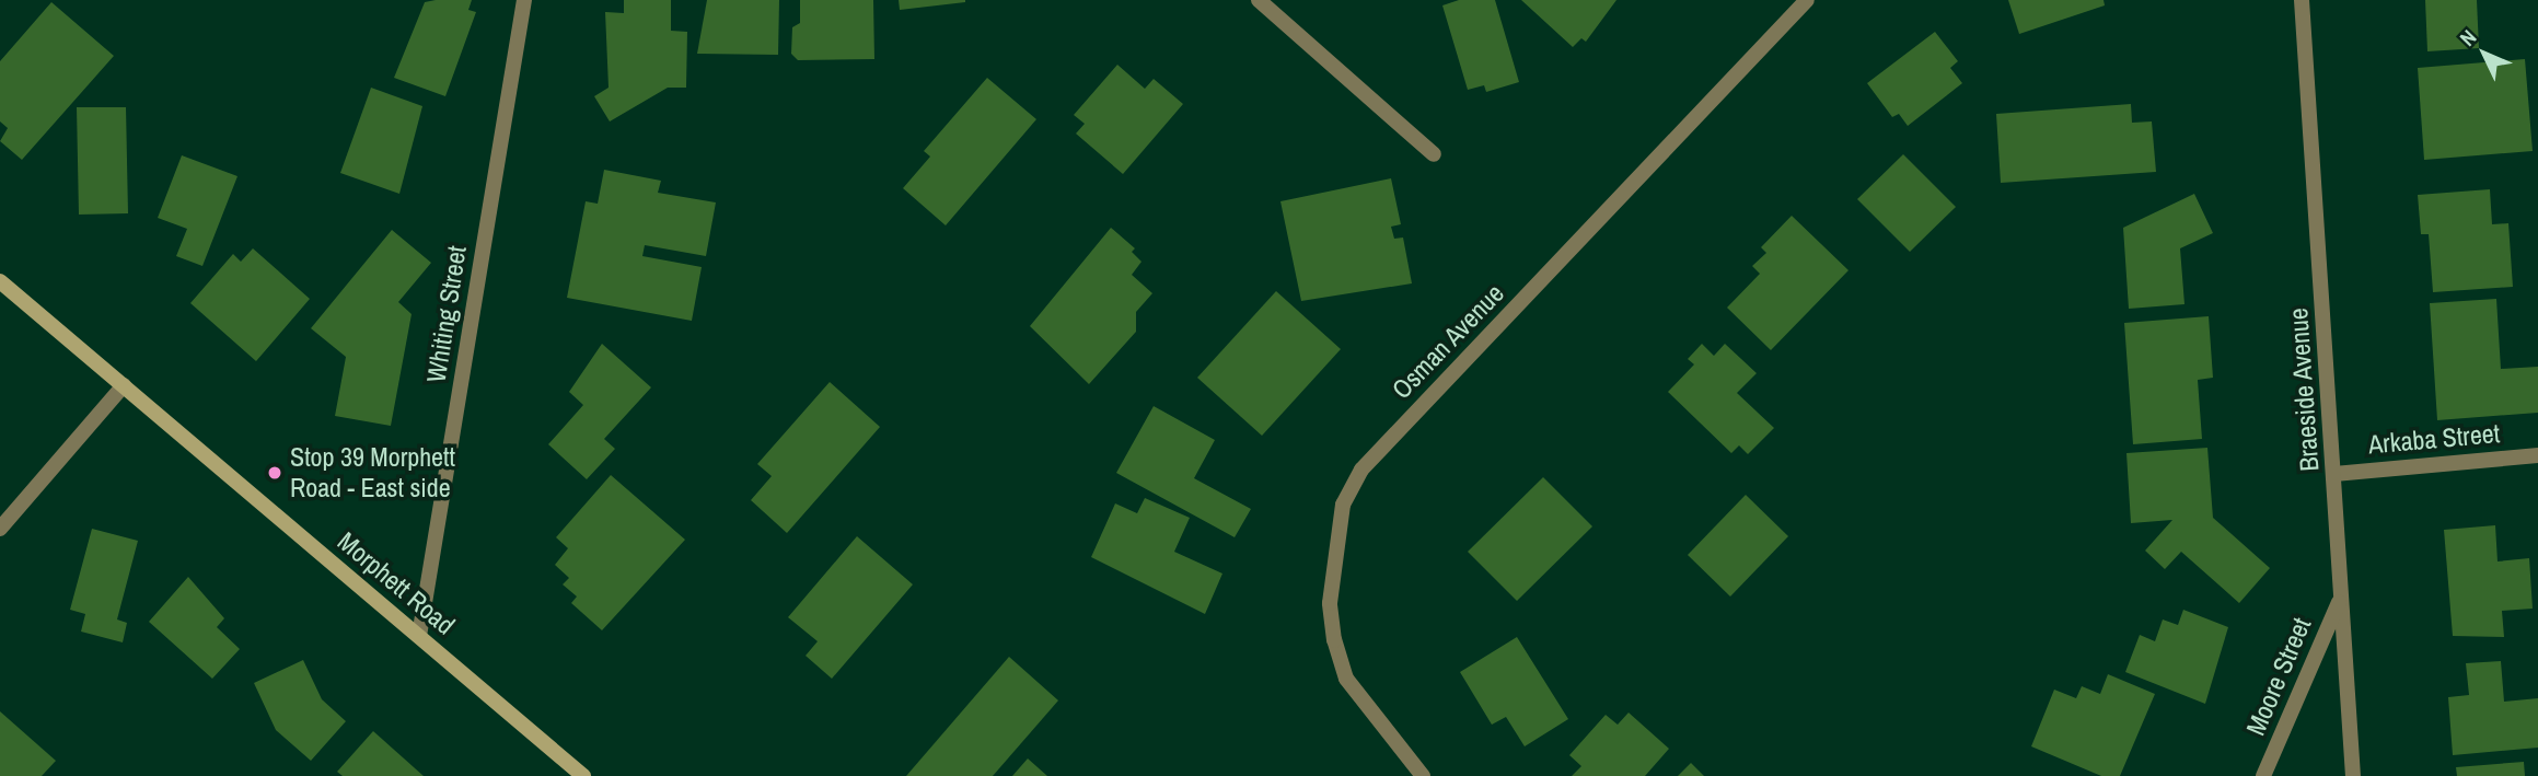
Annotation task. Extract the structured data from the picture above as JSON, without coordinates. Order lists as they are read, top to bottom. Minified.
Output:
{"streets":{"main road":["Morphett Road"],"street":["Whiting Street","Osman Avenue","Braeside Avenue","Arkaba Street","Moore Street"]},"crossings":[["Whiting Street","Morphett Road"],["Braeside Avenue","Arkaba Street"],["Braeside Avenue","Moore Street"]],"places":["Stop 39 Morphett Road - East side"],"north":"top left"}
